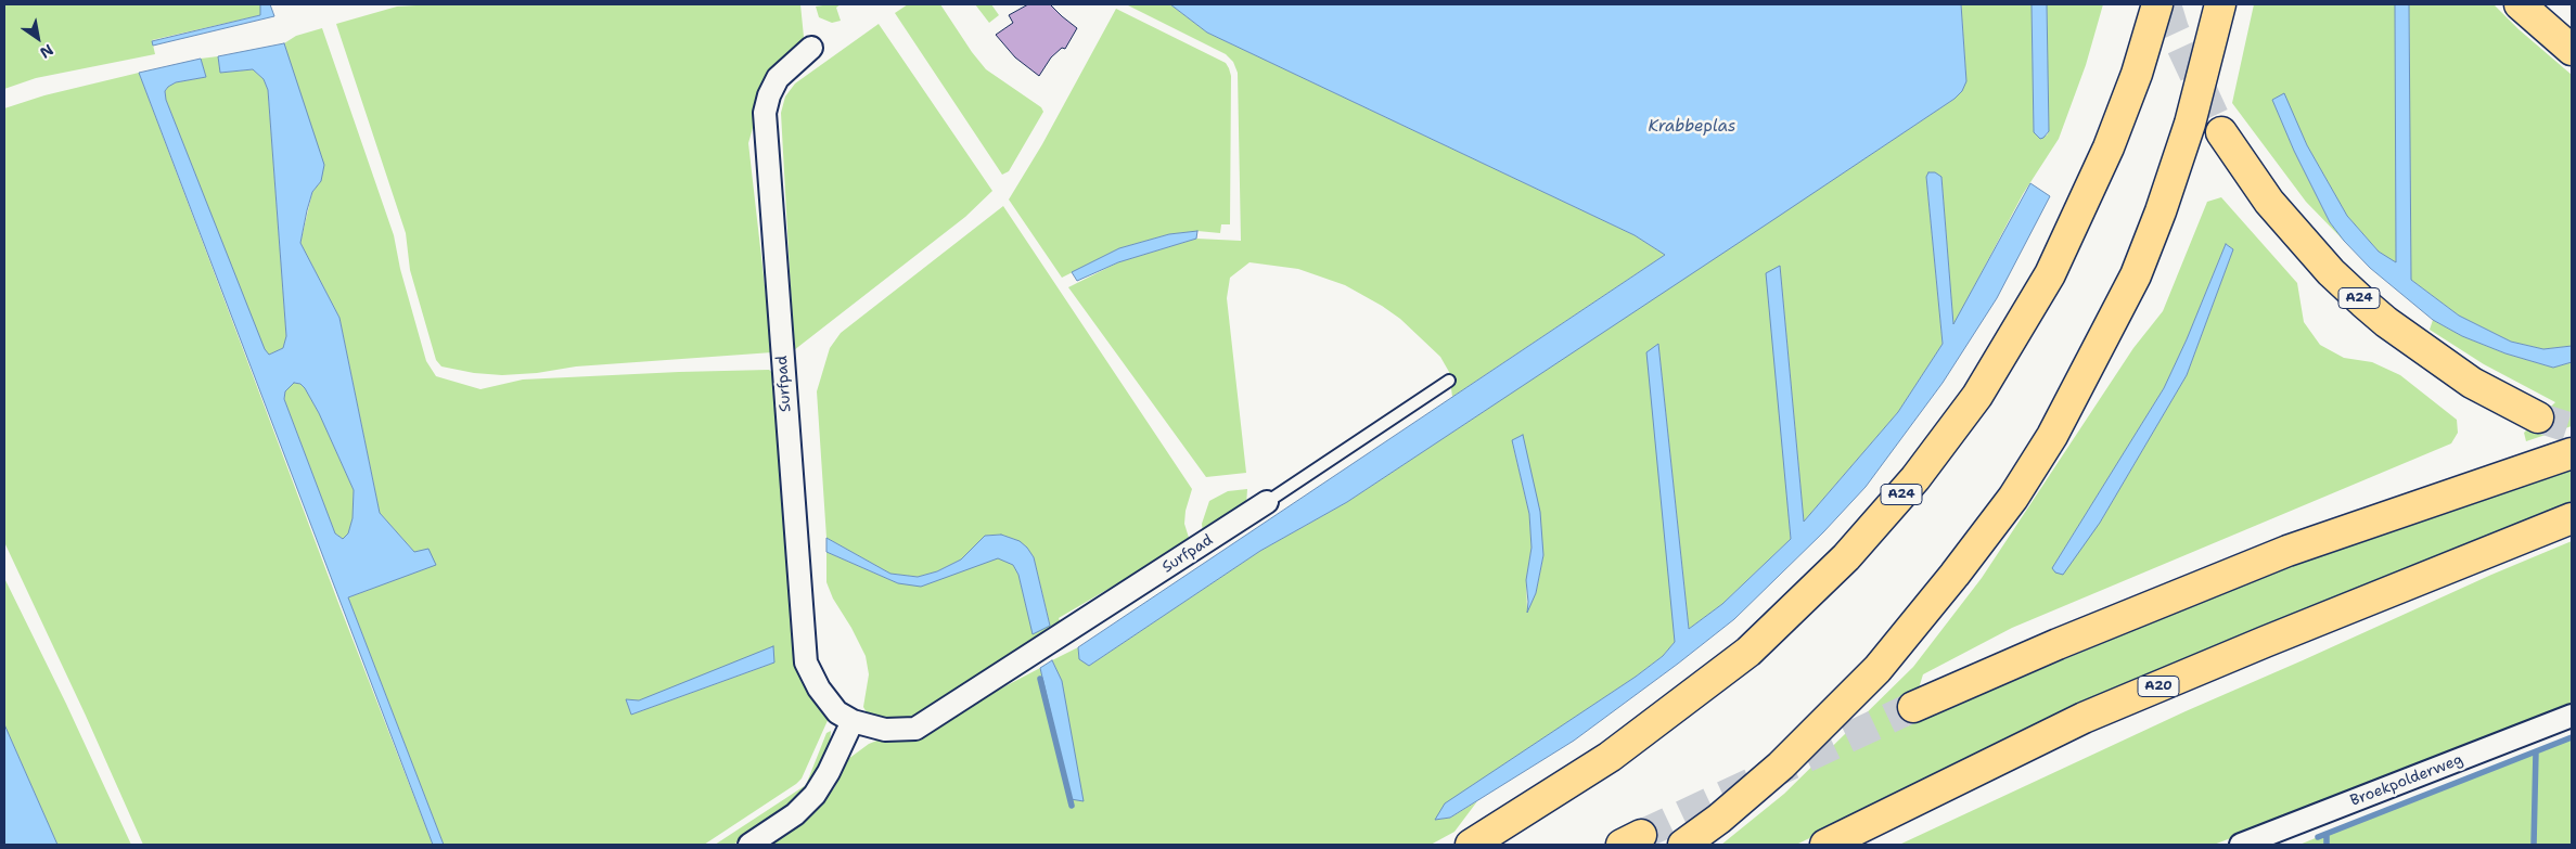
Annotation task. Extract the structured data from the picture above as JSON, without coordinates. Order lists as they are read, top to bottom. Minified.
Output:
{"streets":{"highway":["A24","A20"],"street":["Surfpad","Broekpolderweg"]},"water":["Krabbeplas"],"north":"bottom right"}
